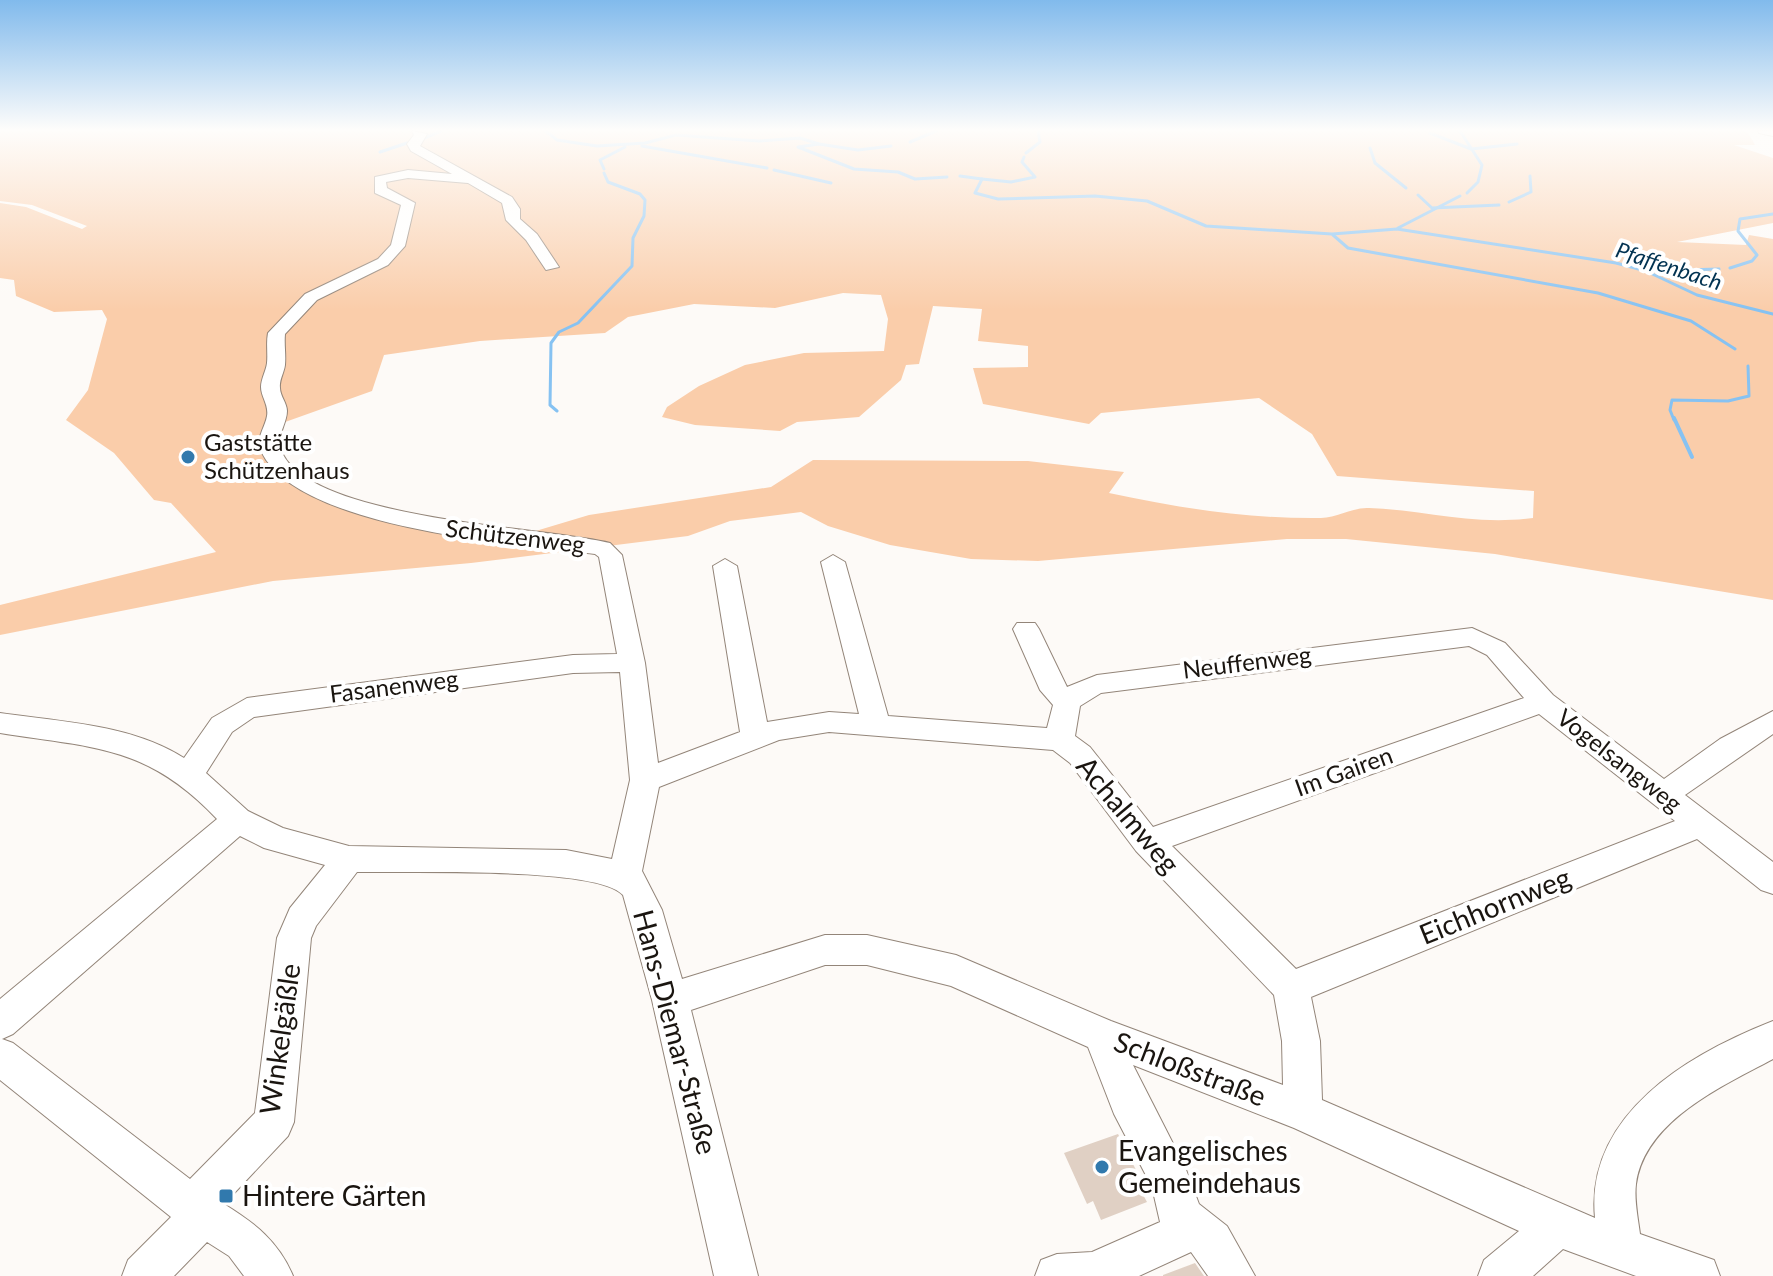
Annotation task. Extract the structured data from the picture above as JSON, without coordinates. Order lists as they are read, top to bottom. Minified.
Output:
{"streets":{"street":["Schützenweg","Neuffenweg","Fasanenweg","Vogelsangweg","Im Gairen","Achalmweg","Eichhornweg","Hans-Diemar-Straße","Winkelgäßle","Schloßstraße"]},"crossings":[["Schützenweg","Fasanenweg"],["Schützenweg","Achalmweg"],["Schützenweg","Hans-Diemar-Straße"],["Neuffenweg","Vogelsangweg"],["Vogelsangweg","Im Gairen"],["Vogelsangweg","Eichhornweg"],["Im Gairen","Achalmweg"],["Achalmweg","Eichhornweg"],["Hans-Diemar-Straße","Schloßstraße"]],"water":["Pfaffenbach"],"places":{"other":["Gaststätte Schützenhaus","Evangelisches Gemeindehaus"],"transit":["Hintere Gärten"]}}
